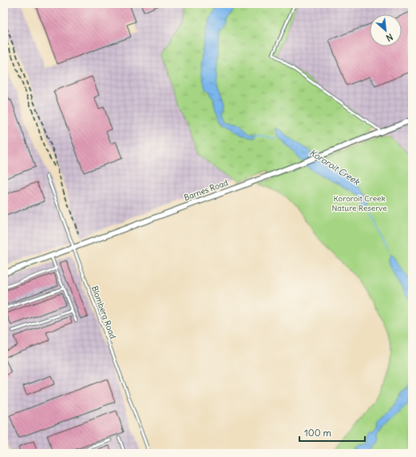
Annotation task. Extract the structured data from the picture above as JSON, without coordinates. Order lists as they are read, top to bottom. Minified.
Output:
{"streets":{"street":["Barnes Road"],"lane":["Blomberg Road"]},"crossings":[["Barnes Road","Blomberg Road"]],"water":["Kororoit Creek"],"parks":["Kororoit Creek Nature Reserve"],"scale_bar":"100 m","north":"bottom right"}
